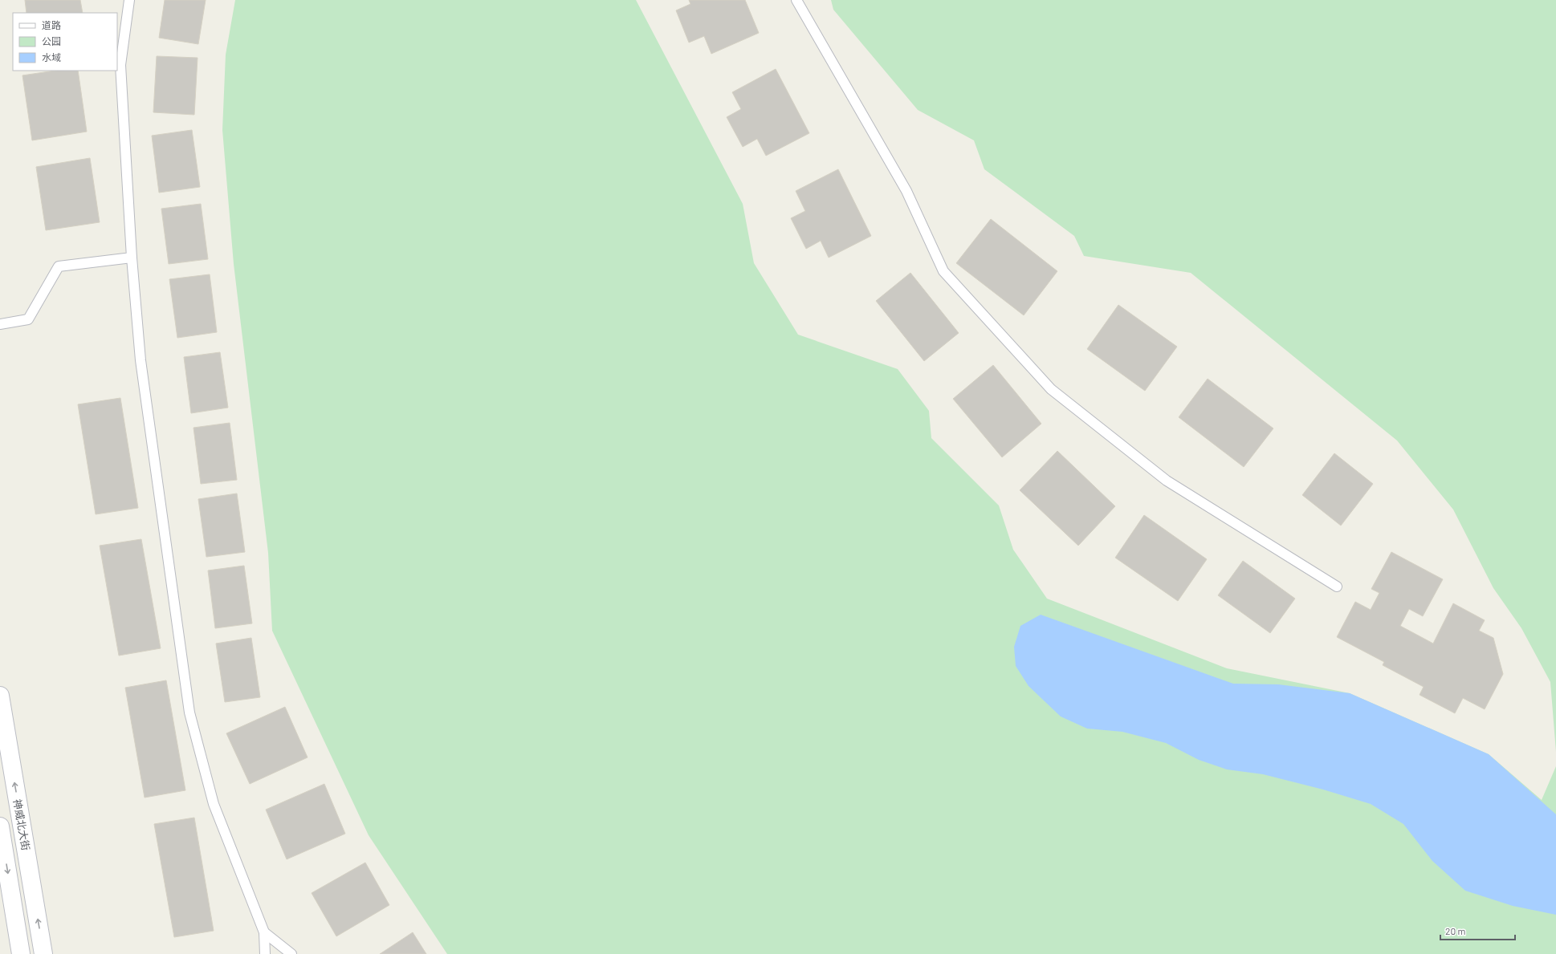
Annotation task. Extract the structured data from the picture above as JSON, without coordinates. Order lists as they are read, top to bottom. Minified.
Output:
{"streets":{"street":["神威北大街"]},"legend":["道路","公园","水域"],"scale_bar":"20 m"}
